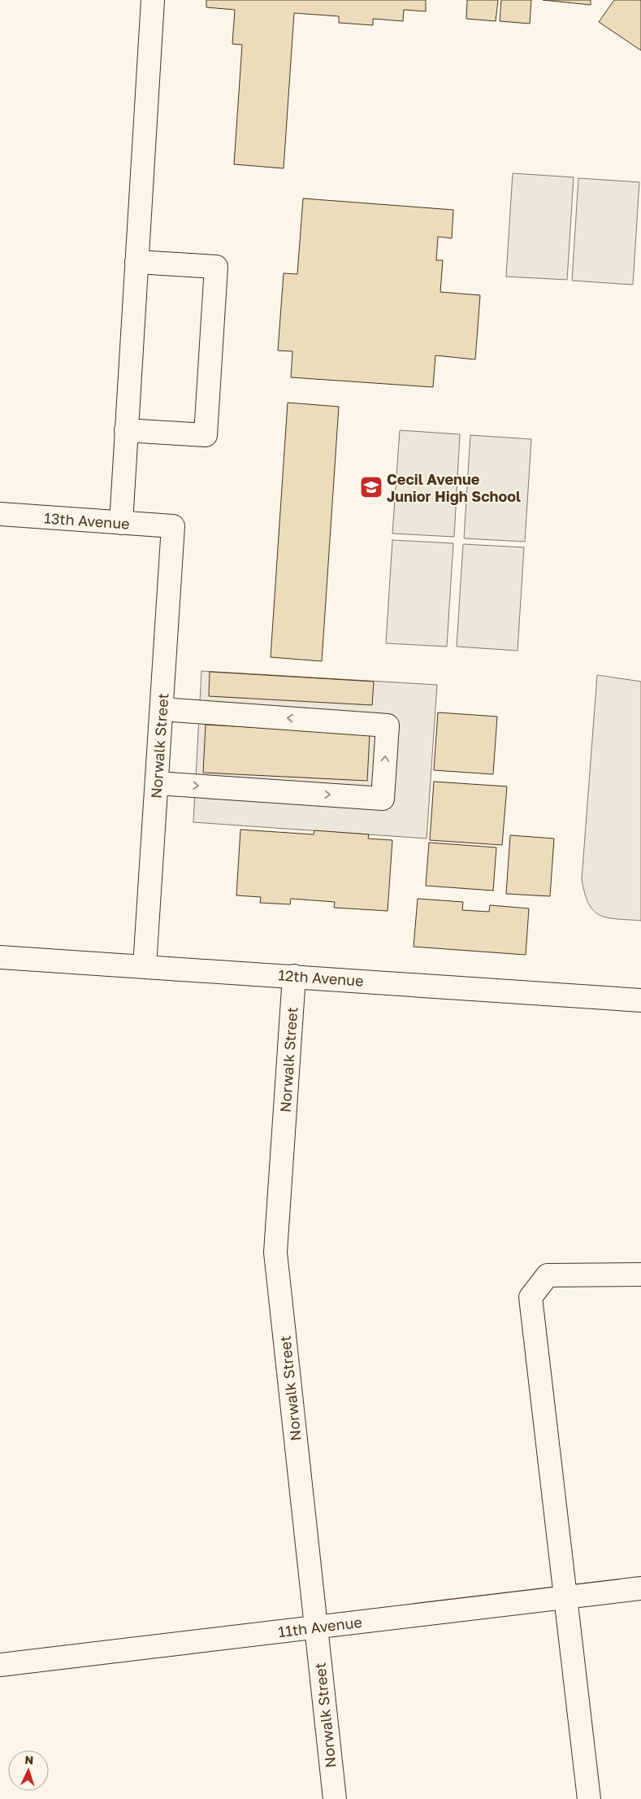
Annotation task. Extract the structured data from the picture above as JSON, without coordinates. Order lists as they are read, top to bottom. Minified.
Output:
{"streets":{"street":["13th Avenue","Norwalk Street","12th Avenue","11th Avenue"]},"crossings":[["13th Avenue","Norwalk Street"],["Norwalk Street","12th Avenue"],["Norwalk Street","11th Avenue"]],"places":{"school or university":["Cecil Avenue Junior High School"]},"north":"top"}
